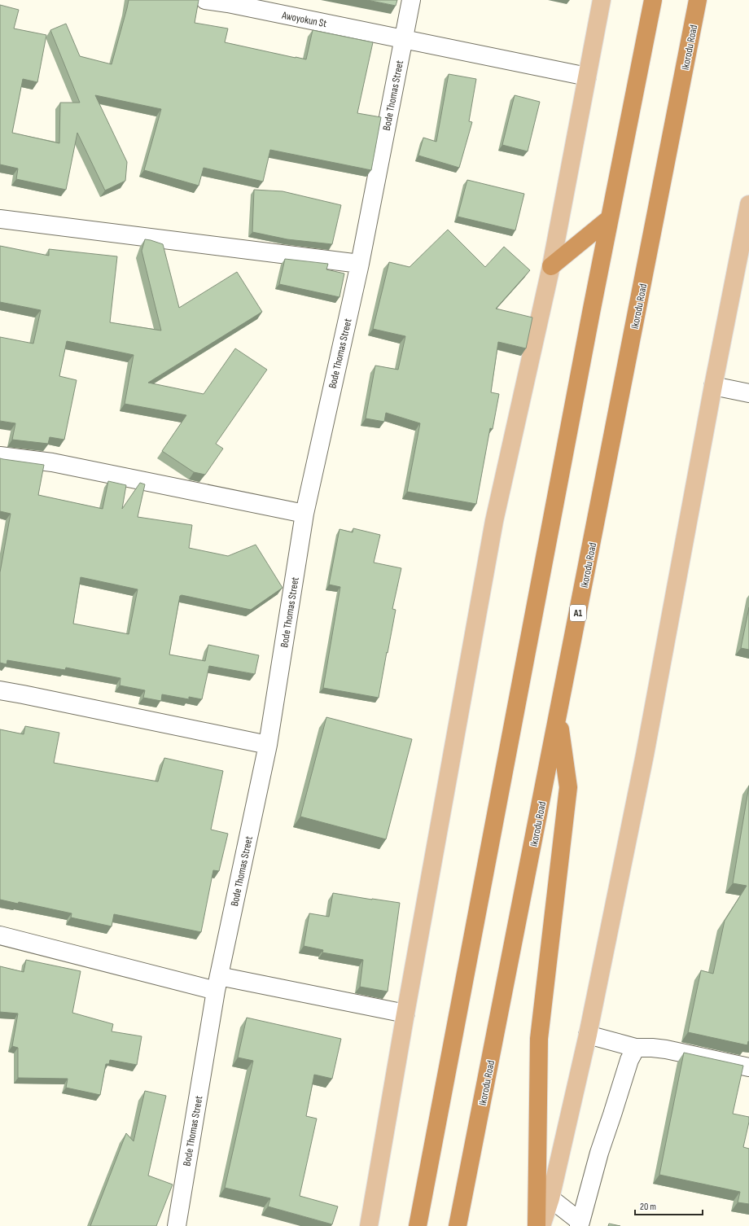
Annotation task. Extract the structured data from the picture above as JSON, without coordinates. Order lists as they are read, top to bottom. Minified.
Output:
{"streets":{"highway":["Ikorodu Road","A1"],"street":["Awoyokun St","Bode Thomas Street"]},"crossings":[["Awoyokun St","Bode Thomas Street"]],"scale_bar":"20 m"}
